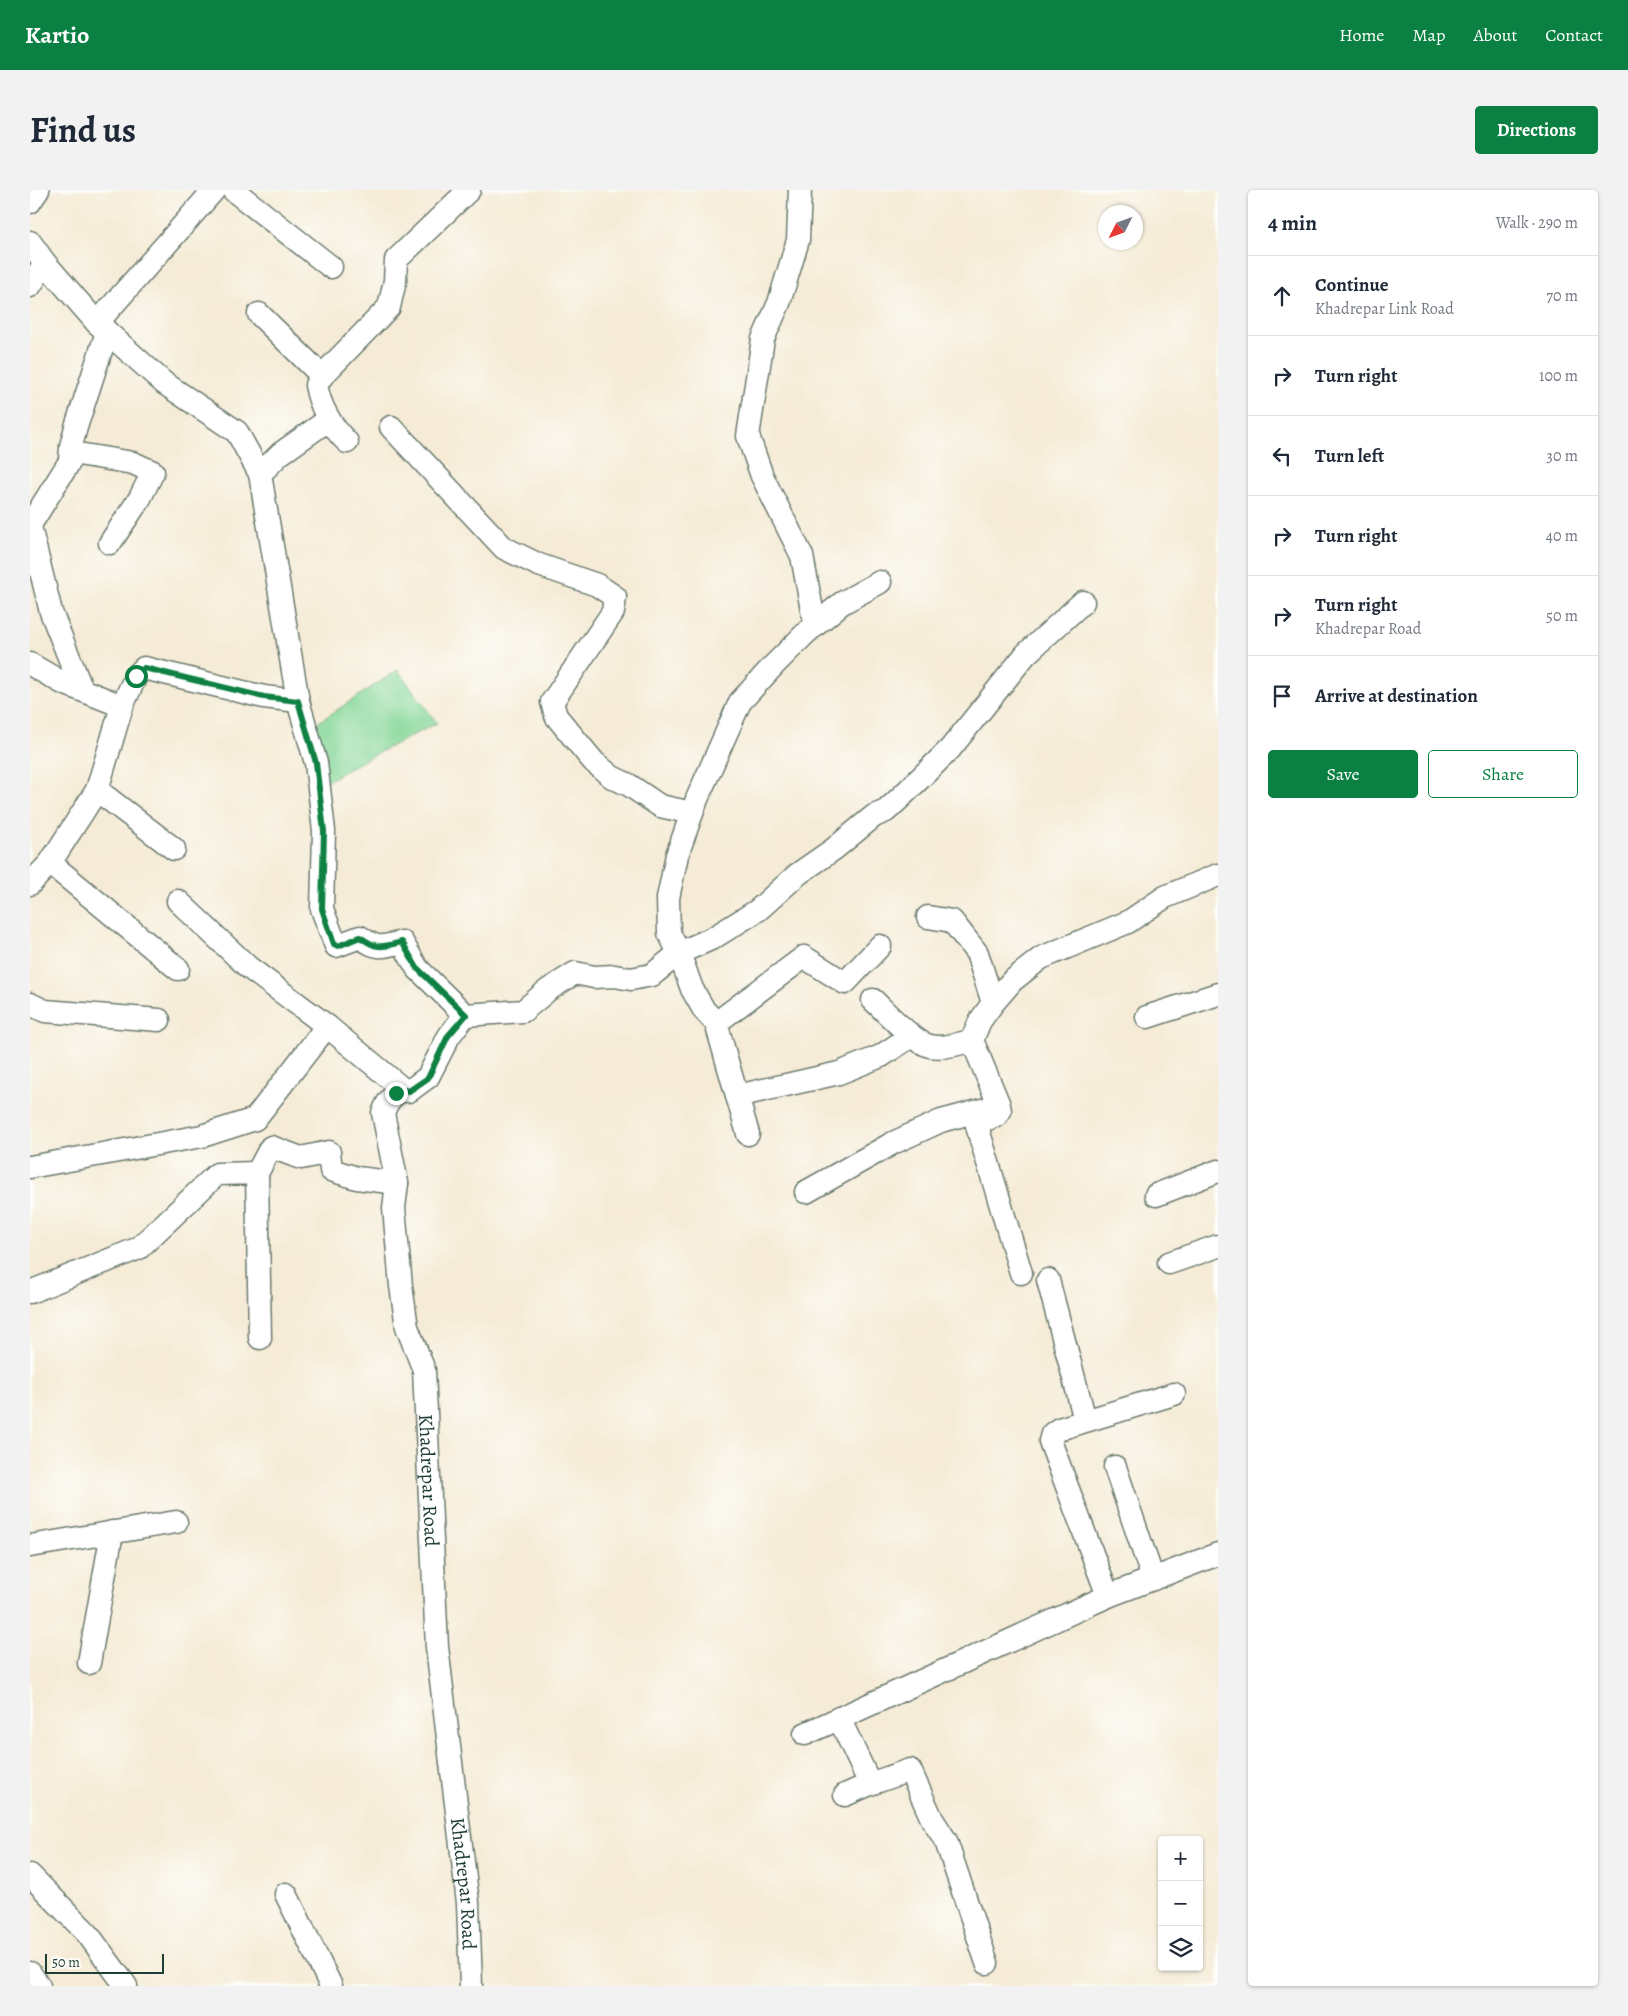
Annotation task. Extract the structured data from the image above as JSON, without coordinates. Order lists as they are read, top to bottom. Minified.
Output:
{"streets":{"street":["Khadrepar Road"]},"scale_bar":"50 m","north":"bottom left","page":{"header":"Kartio","nav":["Home","Map","About","Contact"],"title":"Find us","buttons":["Directions",["Save","Share"]],"heading":["4 min","Walk · 290 m"],"list":[["Continue","Khadrepar Link Road","70 m"],["Turn right","100 m"],["Turn left","30 m"],["Turn right","40 m"],["Turn right","Khadrepar Road","50 m"],"Arrive at destination"],"map_buttons":["+","−"],"scale":"50 m"}}
